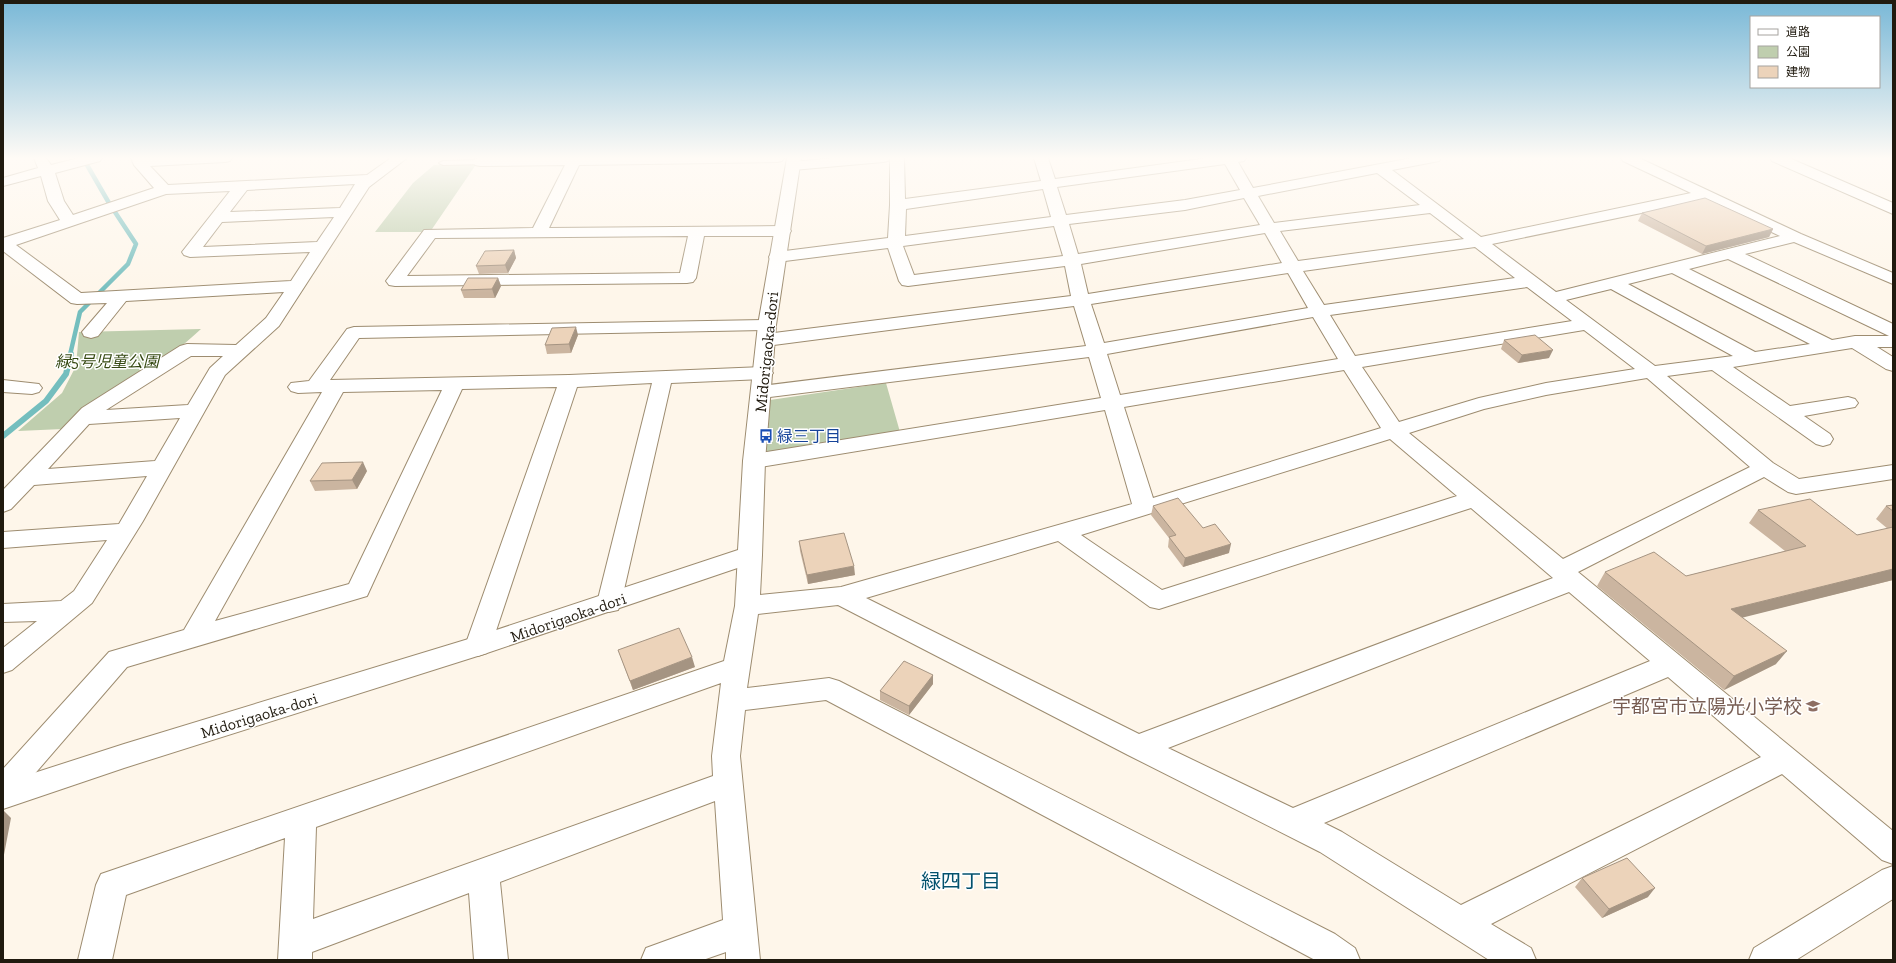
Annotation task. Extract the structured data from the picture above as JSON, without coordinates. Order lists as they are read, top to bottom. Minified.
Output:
{"streets":{"street":["Midorigaoka-dori"]},"districts":["緑四丁目"],"parks":["緑5号児童公園"],"places":{"bus stop":["緑三丁目"],"school or university":["宇都宮市立陽光小学校"]},"legend":["道路","公園","建物"]}
